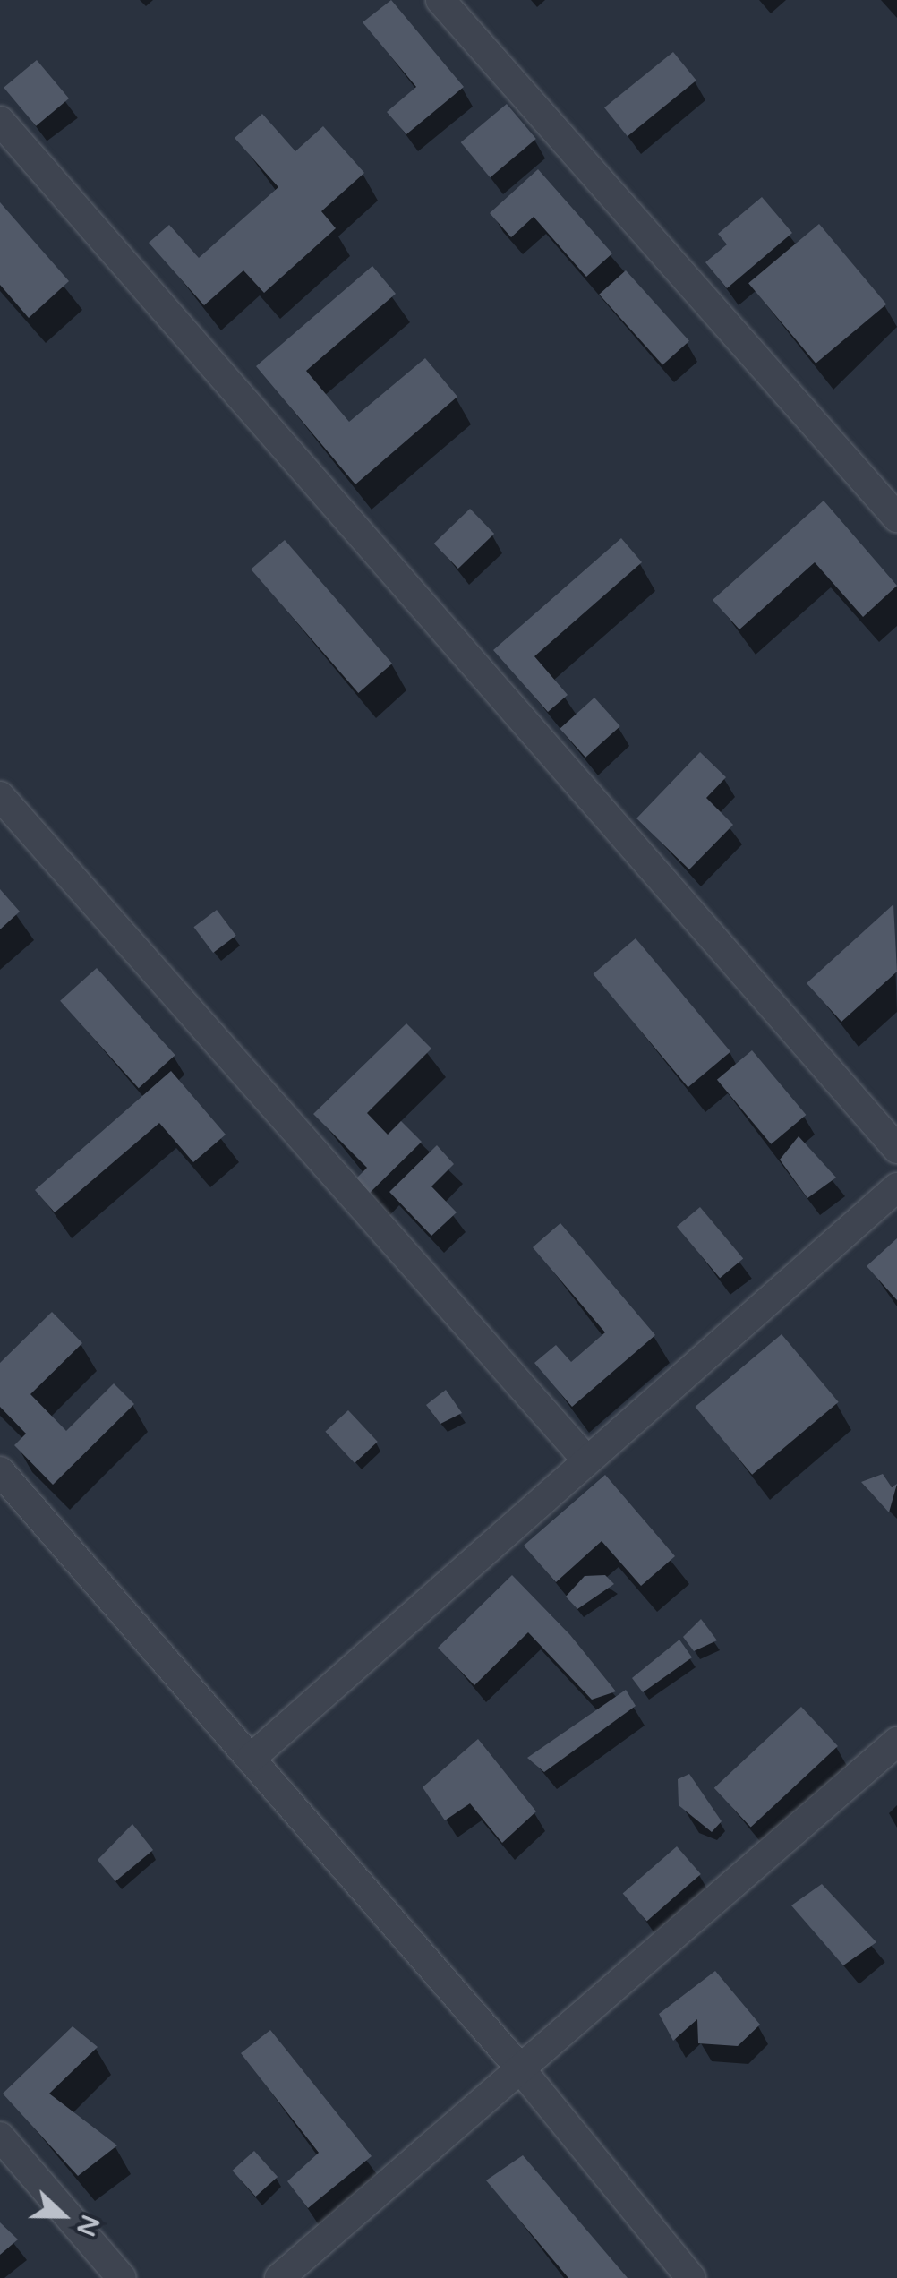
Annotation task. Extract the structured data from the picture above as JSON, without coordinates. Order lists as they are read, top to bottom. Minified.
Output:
{"north":"right"}
